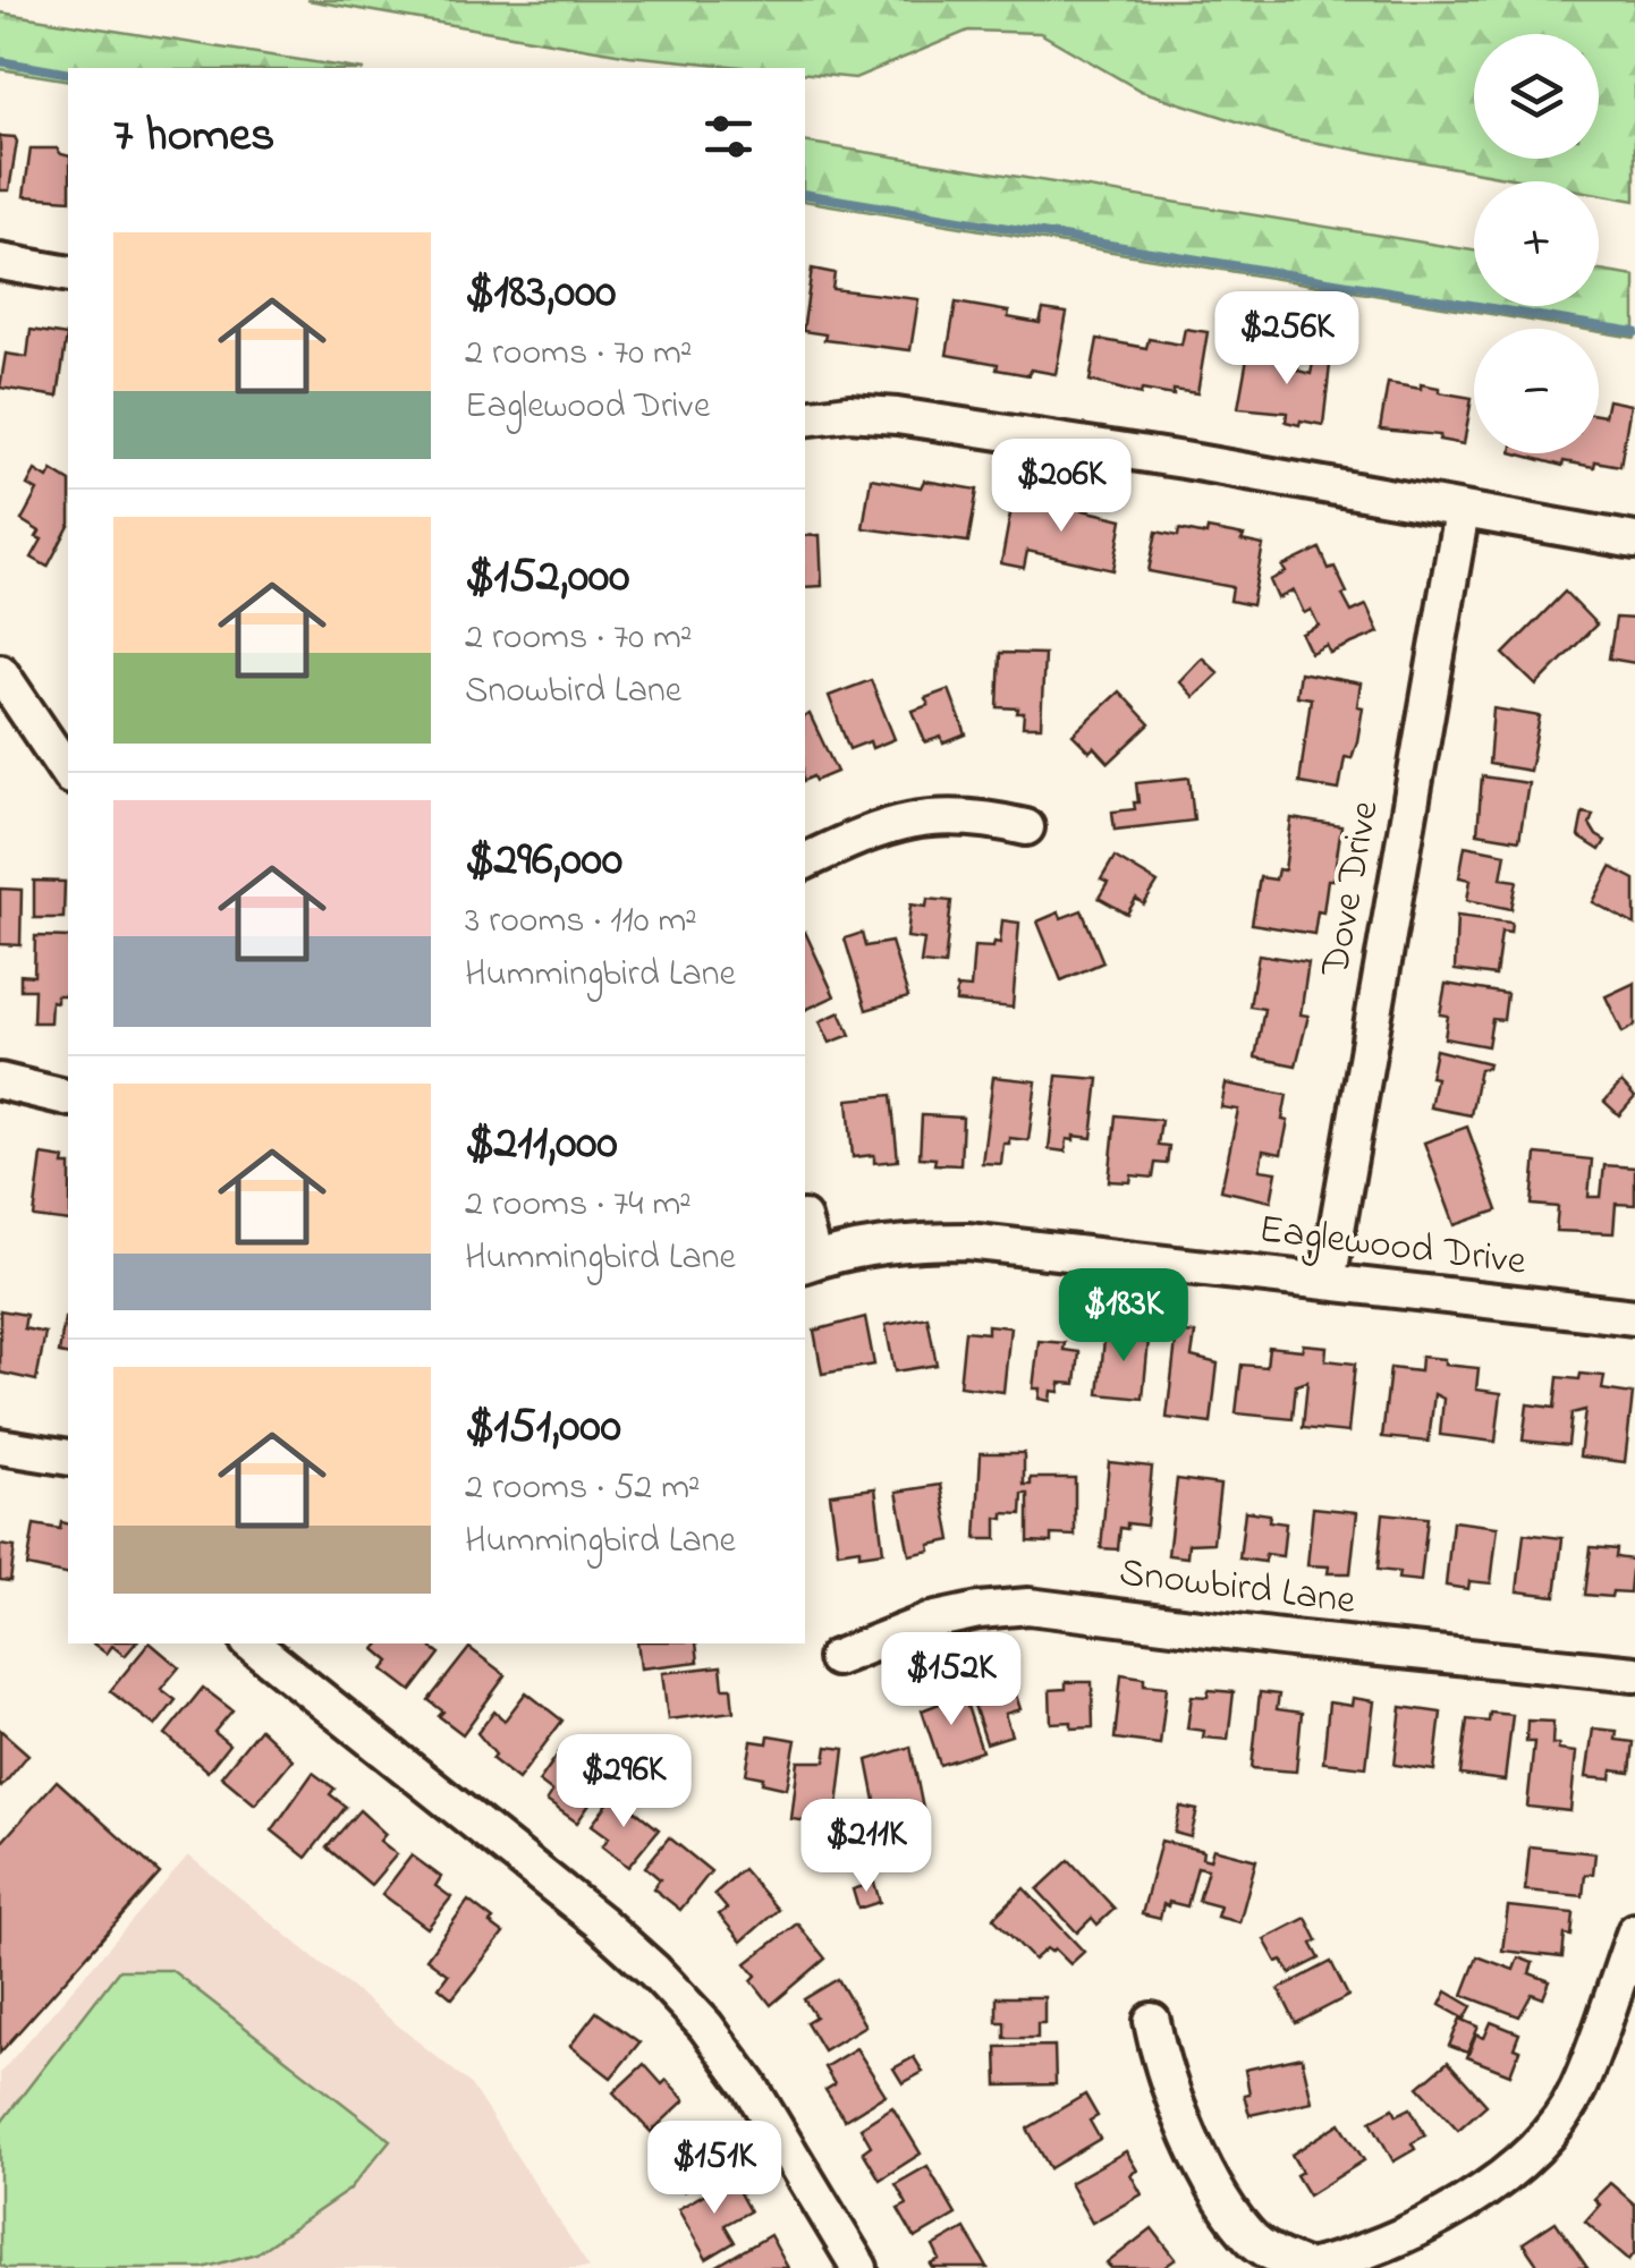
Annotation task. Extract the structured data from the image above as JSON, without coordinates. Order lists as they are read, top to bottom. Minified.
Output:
{"streets":{"street":["Dove Drive","Eaglewood Drive","Snowbird Lane"]},"crossings":[["Dove Drive","Eaglewood Drive"]],"page":{"map_buttons":["+","−"],"heading":"7 homes","list":[{"name":"$183,000","note":"2 rooms · 70 m² · Eaglewood Drive"},{"name":"$152,000","note":"2 rooms · 70 m² · Snowbird Lane"},{"name":"$296,000","note":"3 rooms · 110 m² · Hummingbird Lane"},{"name":"$211,000","note":"2 rooms · 74 m² · Hummingbird Lane"},{"name":"$151,000","note":"2 rooms · 52 m² · Hummingbird Lane"}],"price":["$256K","$206K","$183K","$152K","$296K","$211K","$151K"]}}
